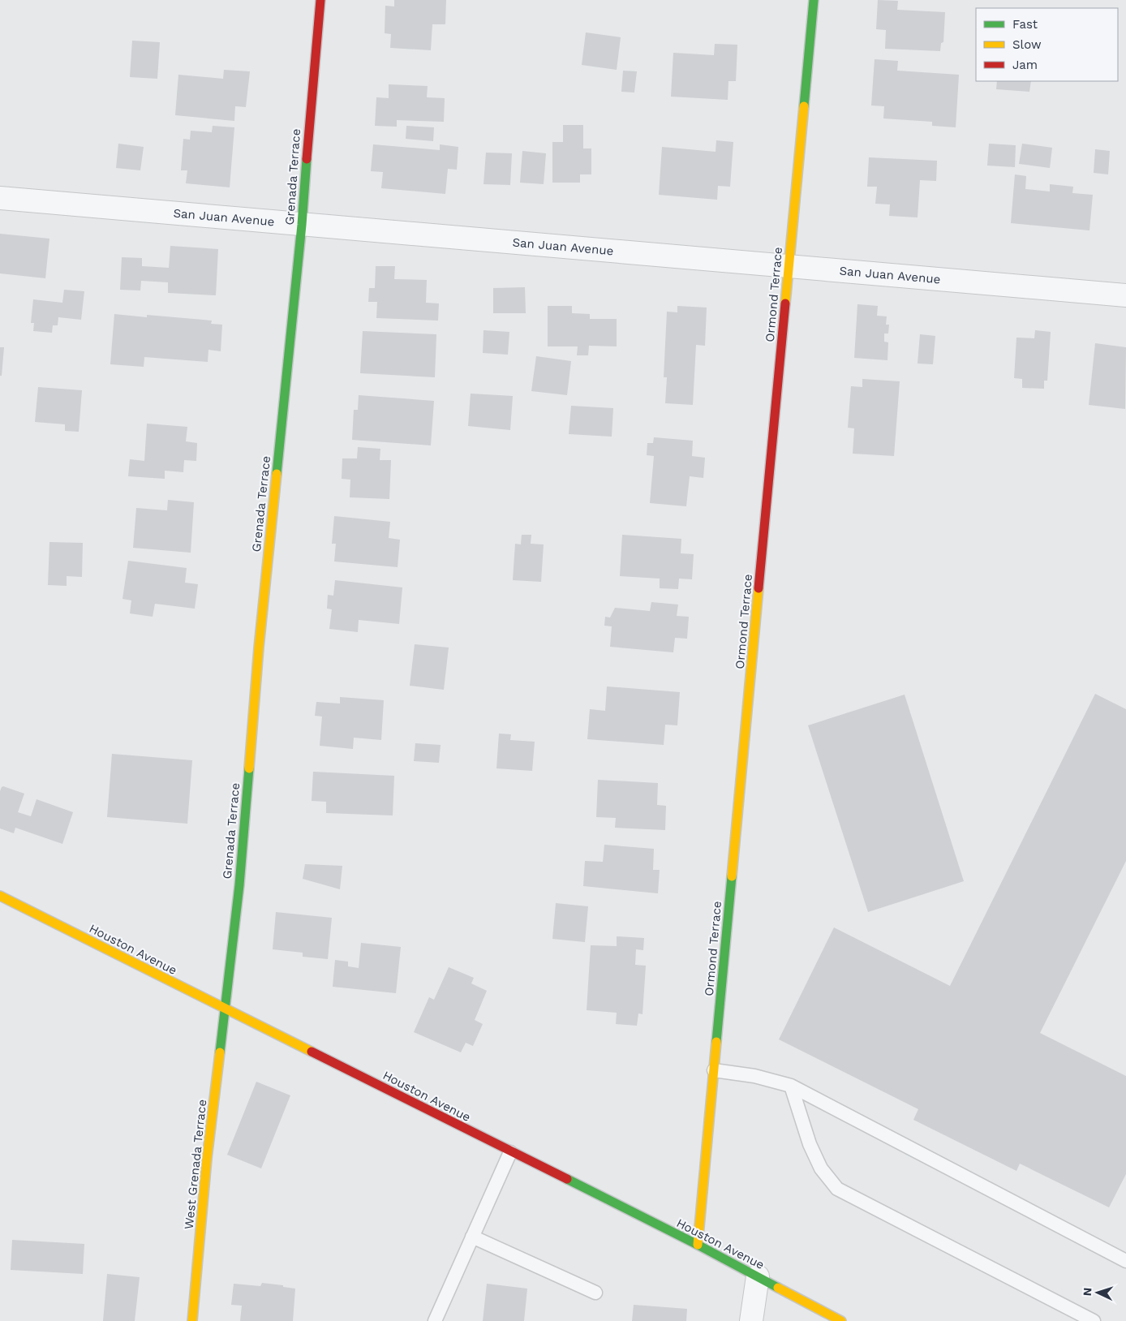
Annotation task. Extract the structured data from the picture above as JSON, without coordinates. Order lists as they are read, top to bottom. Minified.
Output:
{"streets":{"street":["Grenada Terrace","San Juan Avenue","Ormond Terrace","Houston Avenue","West Grenada Terrace"]},"crossings":[["Grenada Terrace","San Juan Avenue"],["Grenada Terrace","Houston Avenue"],["Grenada Terrace","West Grenada Terrace"],["San Juan Avenue","Ormond Terrace"],["Ormond Terrace","Houston Avenue"],["Houston Avenue","West Grenada Terrace"]],"legend":["Fast","Slow","Jam"],"north":"left"}
